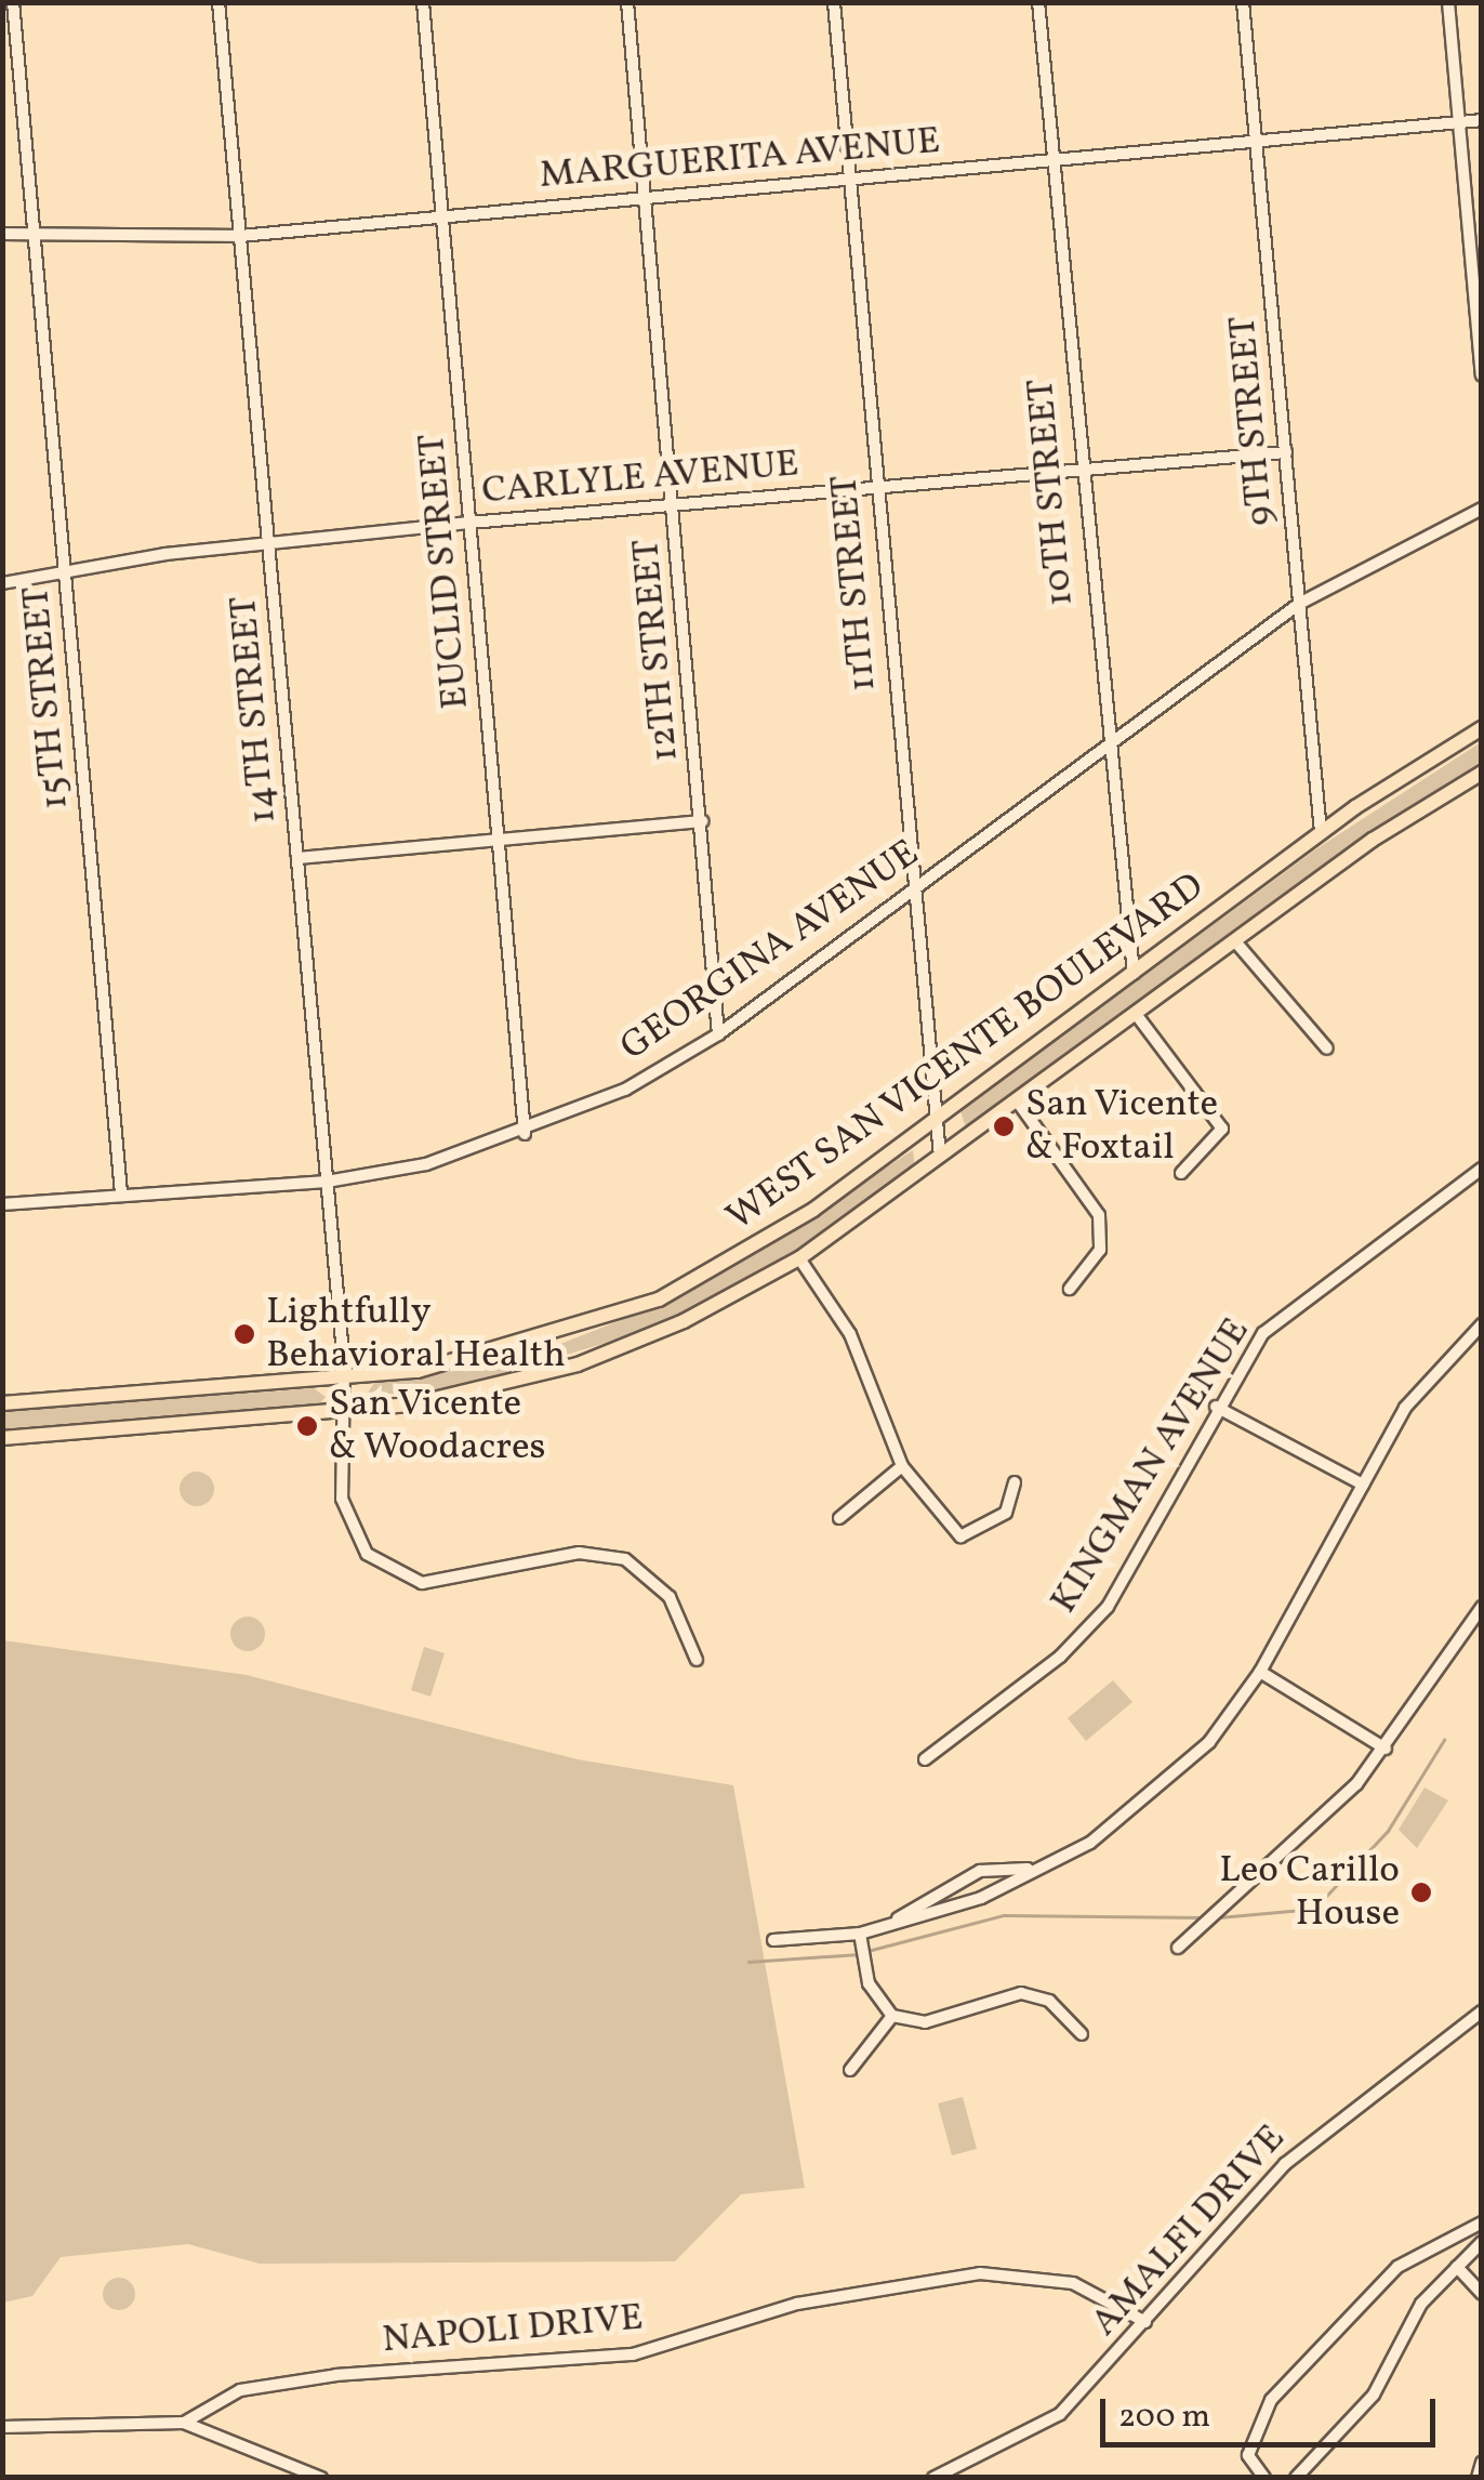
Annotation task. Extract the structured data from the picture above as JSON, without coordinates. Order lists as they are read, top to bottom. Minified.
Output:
{"streets":{"main road":["WEST SAN VICENTE BOULEVARD"],"street":["MARGUERITA AVENUE","9TH STREET","CARLYLE AVENUE","10TH STREET","EUCLID STREET","11TH STREET","12TH STREET","15TH STREET","14TH STREET","GEORGINA AVENUE","KINGMAN AVENUE","AMALFI DRIVE","NAPOLI DRIVE"]},"crossings":[["MARGUERITA AVENUE","9TH STREET"],["MARGUERITA AVENUE","10TH STREET"],["MARGUERITA AVENUE","EUCLID STREET"],["MARGUERITA AVENUE","11TH STREET"],["MARGUERITA AVENUE","12TH STREET"],["MARGUERITA AVENUE","15TH STREET"],["MARGUERITA AVENUE","14TH STREET"],["9TH STREET","CARLYLE AVENUE"],["9TH STREET","GEORGINA AVENUE"],["9TH STREET","WEST SAN VICENTE BOULEVARD"],["CARLYLE AVENUE","10TH STREET"],["CARLYLE AVENUE","EUCLID STREET"],["CARLYLE AVENUE","11TH STREET"],["CARLYLE AVENUE","12TH STREET"],["CARLYLE AVENUE","15TH STREET"],["CARLYLE AVENUE","14TH STREET"],["10TH STREET","GEORGINA AVENUE"],["10TH STREET","WEST SAN VICENTE BOULEVARD"],["EUCLID STREET","GEORGINA AVENUE"],["11TH STREET","GEORGINA AVENUE"],["11TH STREET","WEST SAN VICENTE BOULEVARD"],["12TH STREET","GEORGINA AVENUE"],["15TH STREET","GEORGINA AVENUE"],["14TH STREET","GEORGINA AVENUE"],["14TH STREET","WEST SAN VICENTE BOULEVARD"],["AMALFI DRIVE","NAPOLI DRIVE"]],"places":["San Vicente & Foxtail","Lightfully Behavioral Health","San Vicente & Woodacres","Leo Carillo House"],"scale_bar":"200 m"}
